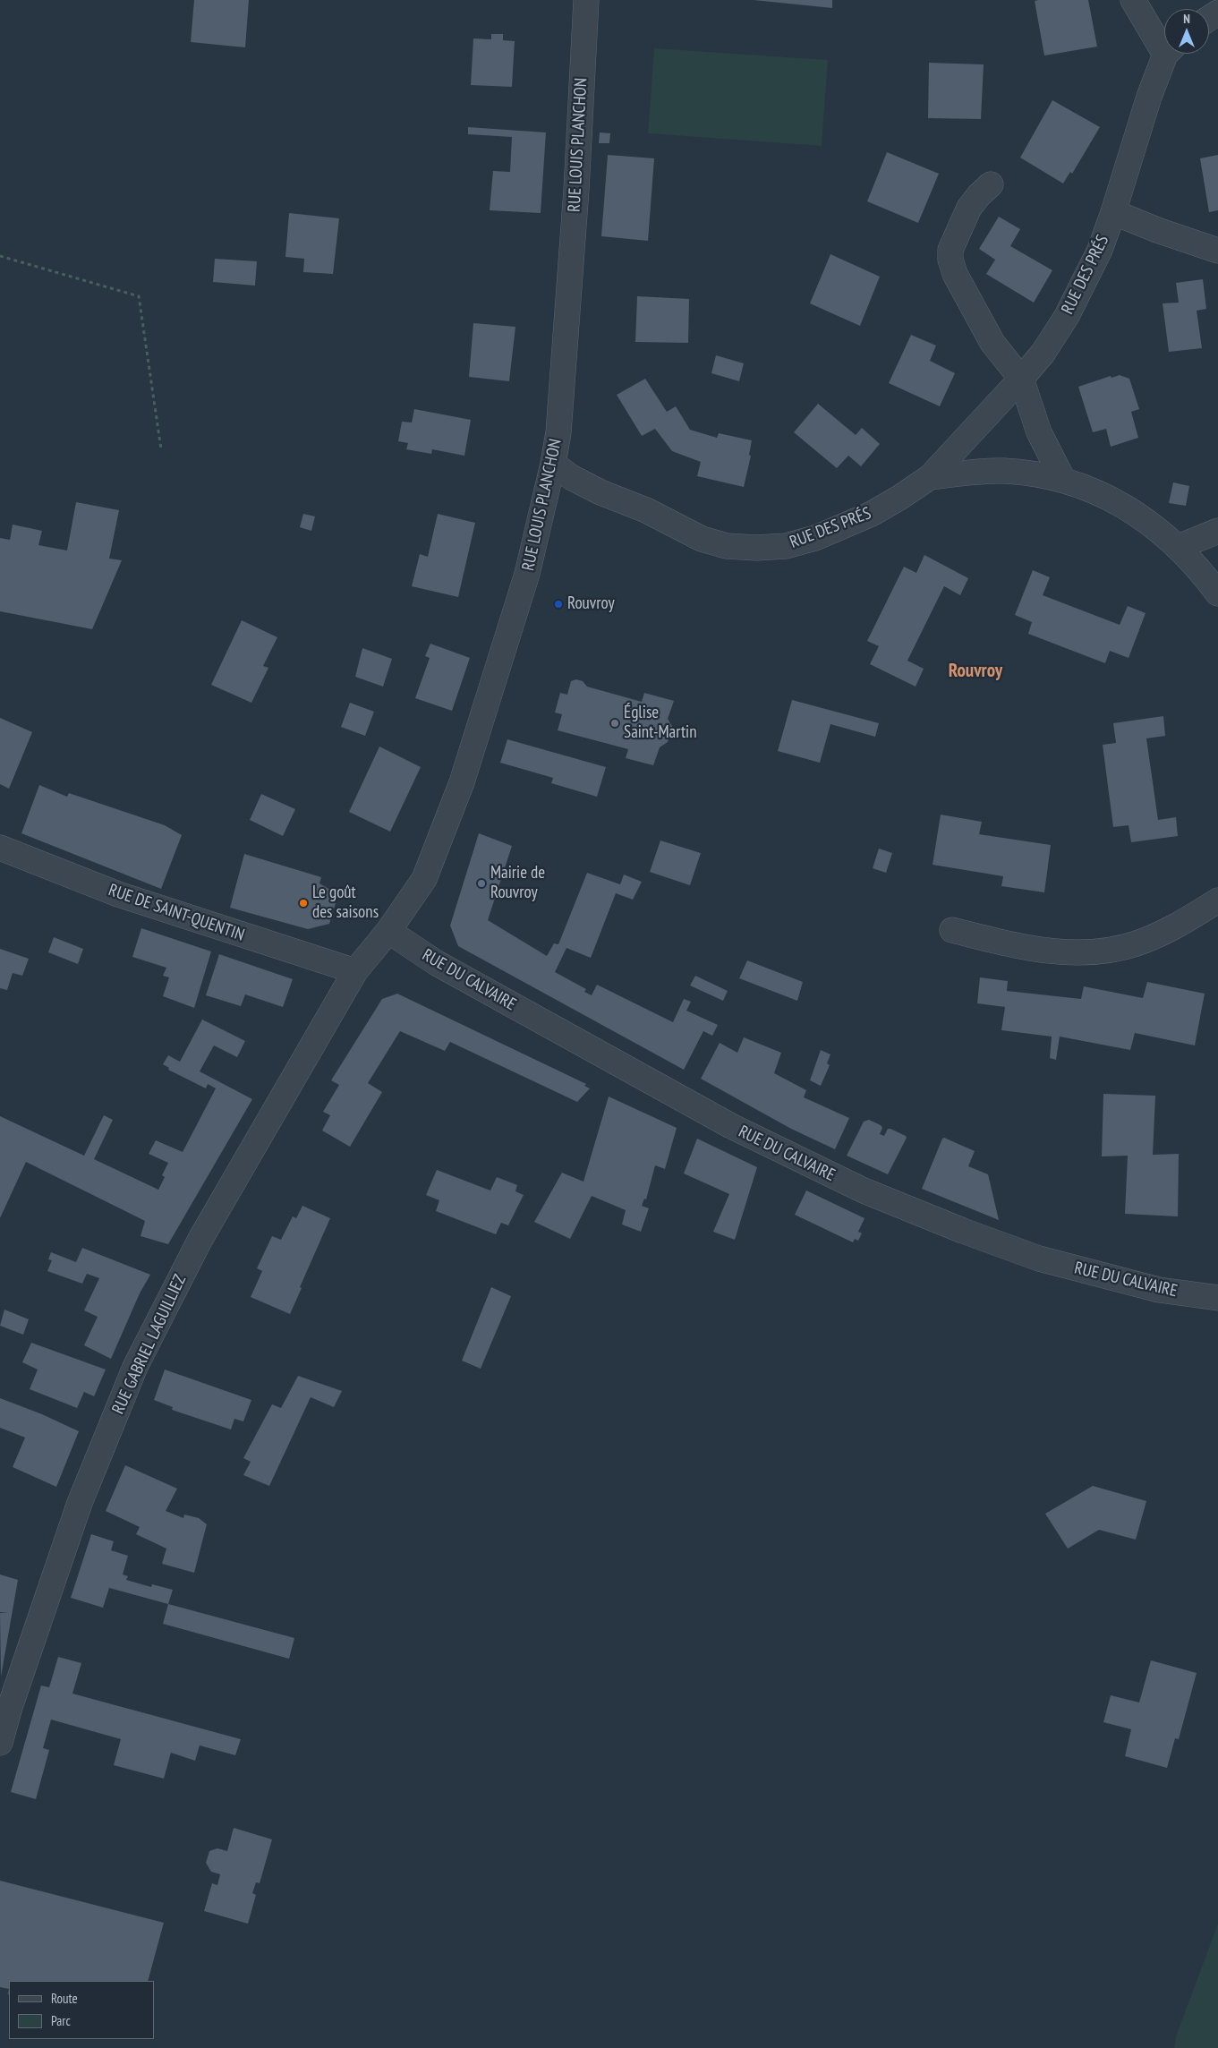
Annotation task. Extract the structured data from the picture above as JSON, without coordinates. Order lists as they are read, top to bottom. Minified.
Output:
{"streets":{"street":["RUE LOUIS PLANCHON","RUE DES PRÉS","RUE DE SAINT-QUENTIN","RUE DU CALVAIRE","RUE GABRIEL LAGUILLIEZ"]},"crossings":[["RUE LOUIS PLANCHON","RUE DES PRÉS"],["RUE LOUIS PLANCHON","RUE DE SAINT-QUENTIN"],["RUE LOUIS PLANCHON","RUE DU CALVAIRE"],["RUE LOUIS PLANCHON","RUE GABRIEL LAGUILLIEZ"],["RUE DE SAINT-QUENTIN","RUE GABRIEL LAGUILLIEZ"]],"districts":["Rouvroy"],"places":["Rouvroy","Église Saint-Martin","Mairie de Rouvroy","Le goût des saisons"],"legend":["Route","Parc"],"north":"top"}
